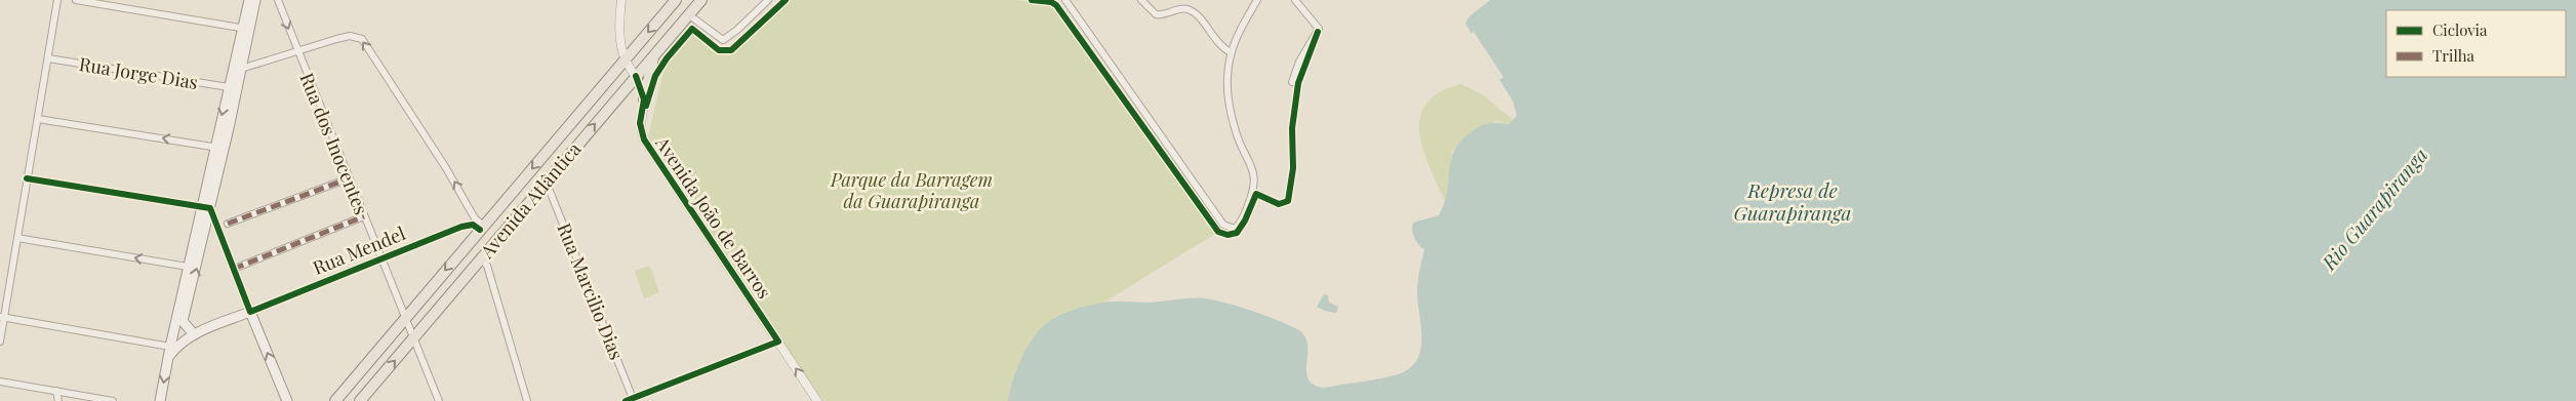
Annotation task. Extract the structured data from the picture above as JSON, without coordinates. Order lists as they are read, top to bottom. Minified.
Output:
{"streets":{"main road":["Avenida Atlântica","Rua Mendel"],"street":["Rua Jorge Dias","Rua dos Inocentes","Avenida João de Barros","Rua Marcilio Dias"]},"crossings":[["Rua dos Inocentes","Avenida Atlântica"],["Rua dos Inocentes","Rua Mendel"],["Avenida Atlântica","Avenida João de Barros"],["Avenida Atlântica","Rua Mendel"],["Avenida Atlântica","Rua Marcilio Dias"]],"water":["Represa de Guarapiranga","Rio Guarapiranga"],"parks":["Parque da Barragem da Guarapiranga"],"legend":["Ciclovia","Trilha"]}
